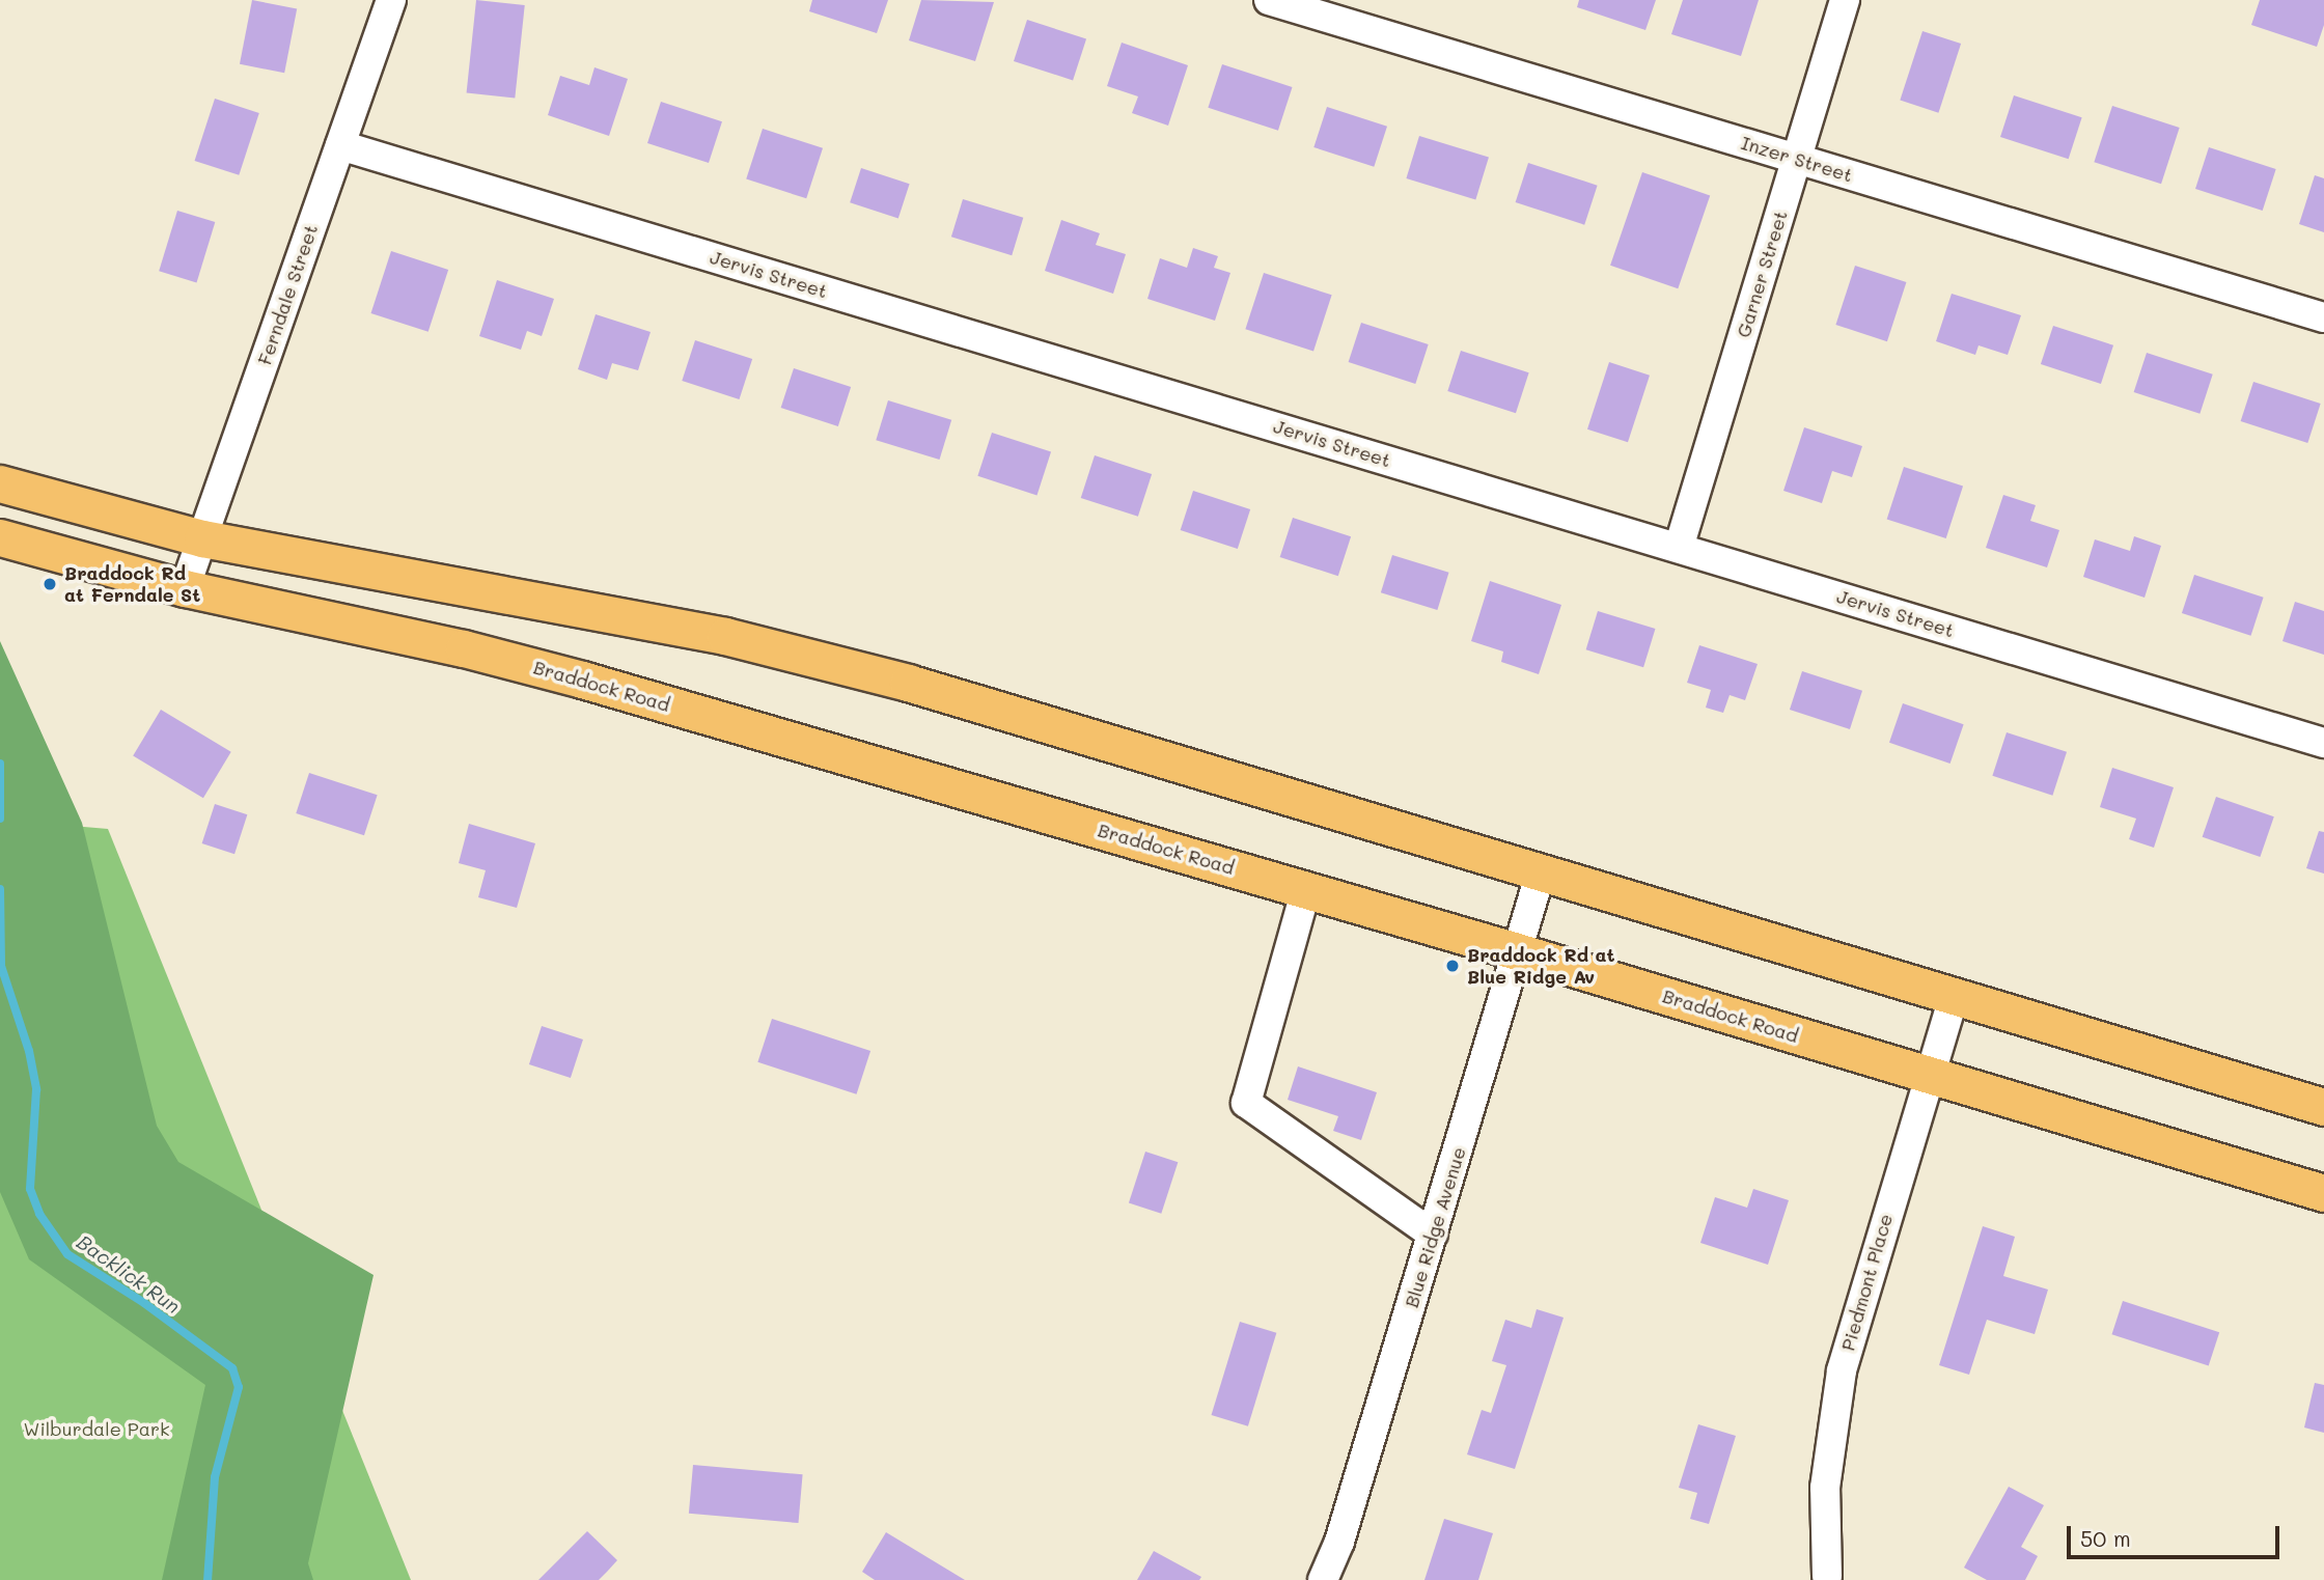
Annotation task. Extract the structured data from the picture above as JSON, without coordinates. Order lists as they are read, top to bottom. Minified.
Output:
{"streets":{"main road":["Braddock Road"],"street":["Inzer Street","Jervis Street","Garner Street","Ferndale Street","Blue Ridge Avenue","Piedmont Place"]},"crossings":[["Inzer Street","Garner Street"],["Jervis Street","Garner Street"],["Jervis Street","Ferndale Street"],["Ferndale Street","Braddock Road"],["Braddock Road","Blue Ridge Avenue"],["Braddock Road","Piedmont Place"]],"water":["Backlick Run"],"parks":["Wilburdale Park"],"places":["Braddock Rd at Ferndale St","Braddock Rd at Blue Ridge Av"],"scale_bar":"50 m"}
